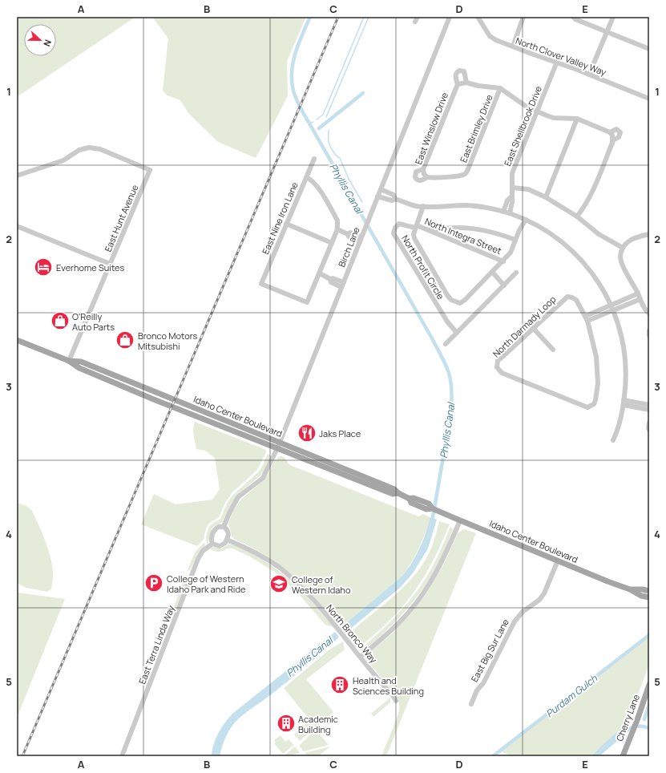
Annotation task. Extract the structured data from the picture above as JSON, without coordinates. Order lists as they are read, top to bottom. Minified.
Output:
{"streets":{"main road":["Idaho Center Boulevard","Cherry Lane"],"street":["North Clover Valley Way","East Shellbrook Drive","East Winslow Drive","East Brimley Drive","East Hunt Avenue","East Nine Iron Lane","North Integra Street","Birch Lane","North Profit Circle","North Darmady Loop","North Bronco Way","East Terra Linda Way","East Big Sur Lane"]},"crossings":[["North Clover Valley Way","East Shellbrook Drive"],["East Winslow Drive","East Brimley Drive"],["East Hunt Avenue","Idaho Center Boulevard"],["North Integra Street","North Profit Circle"],["Birch Lane","Idaho Center Boulevard"],["Idaho Center Boulevard","East Big Sur Lane"],["North Bronco Way","East Terra Linda Way"]],"water":["Phyllis Canal","Purdam Gulch"],"places":{"hotel":["Everhome Suites"],"shop":["O'Reilly Auto Parts","Bronco Motors Mitsubishi"],"restaurant":["Jaks Place"],"parking":["College of Western Idaho Park and Ride"],"school or university":["College of Western Idaho"],"building":["Health and Sciences Building","Academic Building"]},"north":"right","grid":{"columns":["A","B","C","D","E"],"rows":["1","2","3","4","5"]}}
